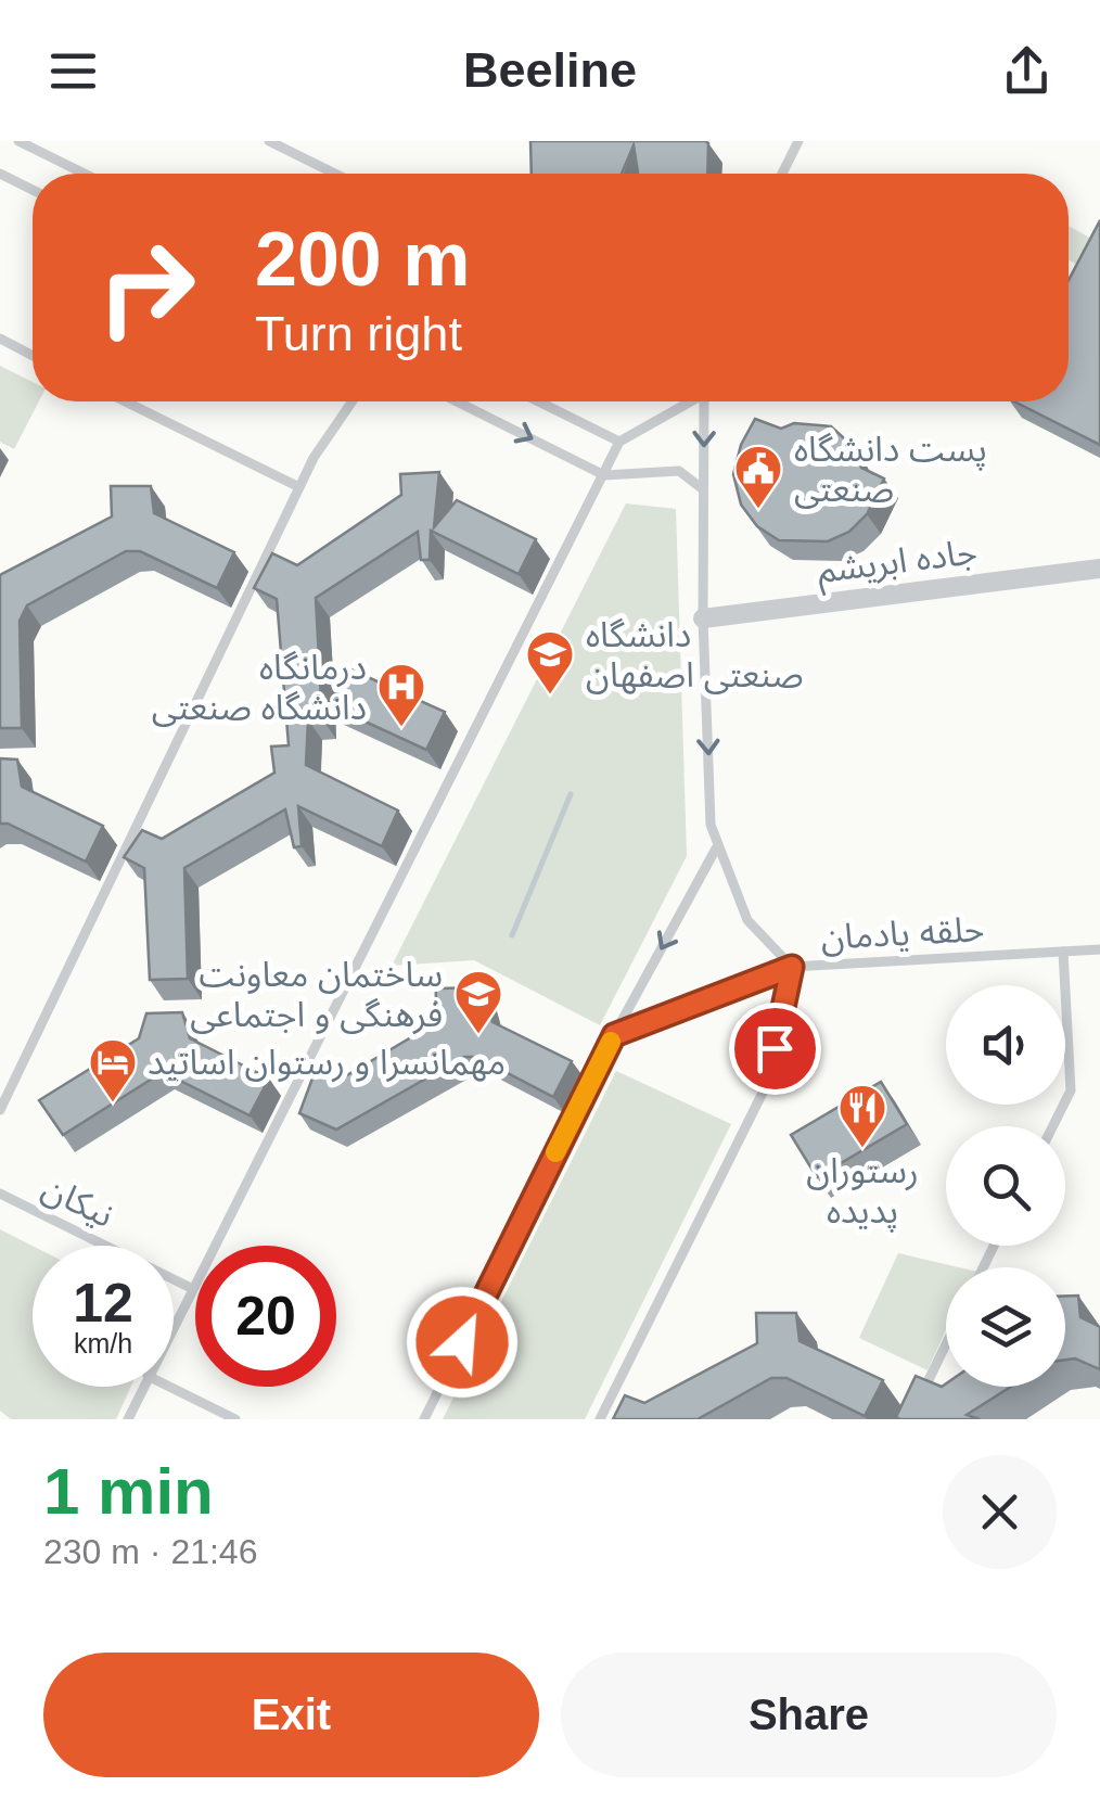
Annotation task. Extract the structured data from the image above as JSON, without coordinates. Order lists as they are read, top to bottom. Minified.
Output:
{"streets":{"street":["جاده ابریشم"],"lane":["حلقه یادمان","نیکان"]},"crossings":[["جاده ابریشم","حلقه یادمان"]],"one_way":["حلقه یادمان"],"places":{"public building":["پست دانشگاه صنعتی"],"school or university":["دانشگاه صنعتی اصفهان","ساختمان معاونت فرهنگی و اجتماعی"],"hospital":["درمانگاه دانشگاه صنعتی"],"hotel":["مهمانسرا و رستوان اساتید"],"restaurant":["رستوران پدیده"]},"page":{"header":"Beeline","turn":["200 m","Turn right"],"speed":"12 km/h","limit":"20","heading":["1 min","230 m · 21:46"],"buttons":["Exit","Share"]}}
